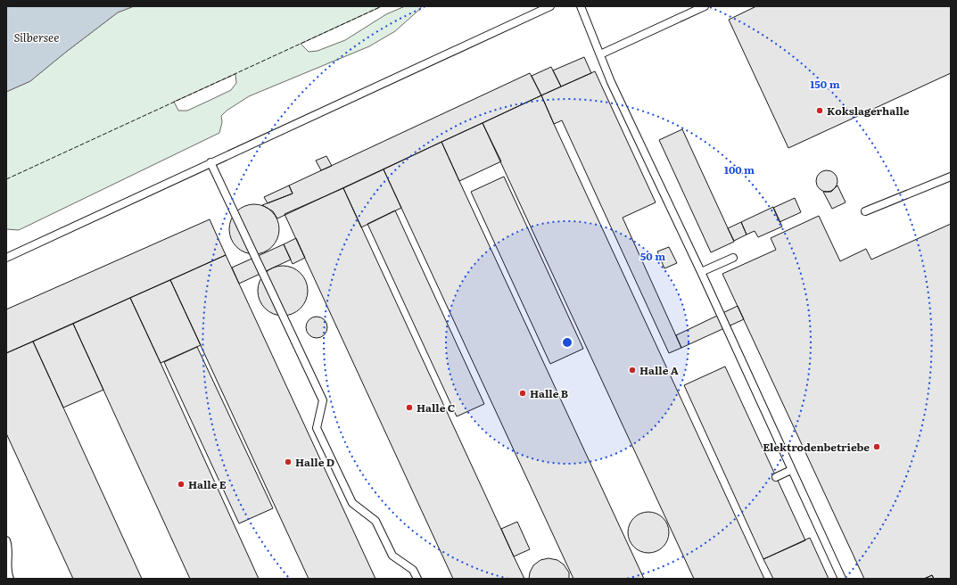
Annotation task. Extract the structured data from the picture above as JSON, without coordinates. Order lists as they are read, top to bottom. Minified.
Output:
{"water":["Silbersee"],"places":["Kokslagerhalle","Halle A","Halle B","Halle C","Elektrodenbetriebe","Halle D","Halle E"],"rings":["150 m","100 m","50 m"]}
